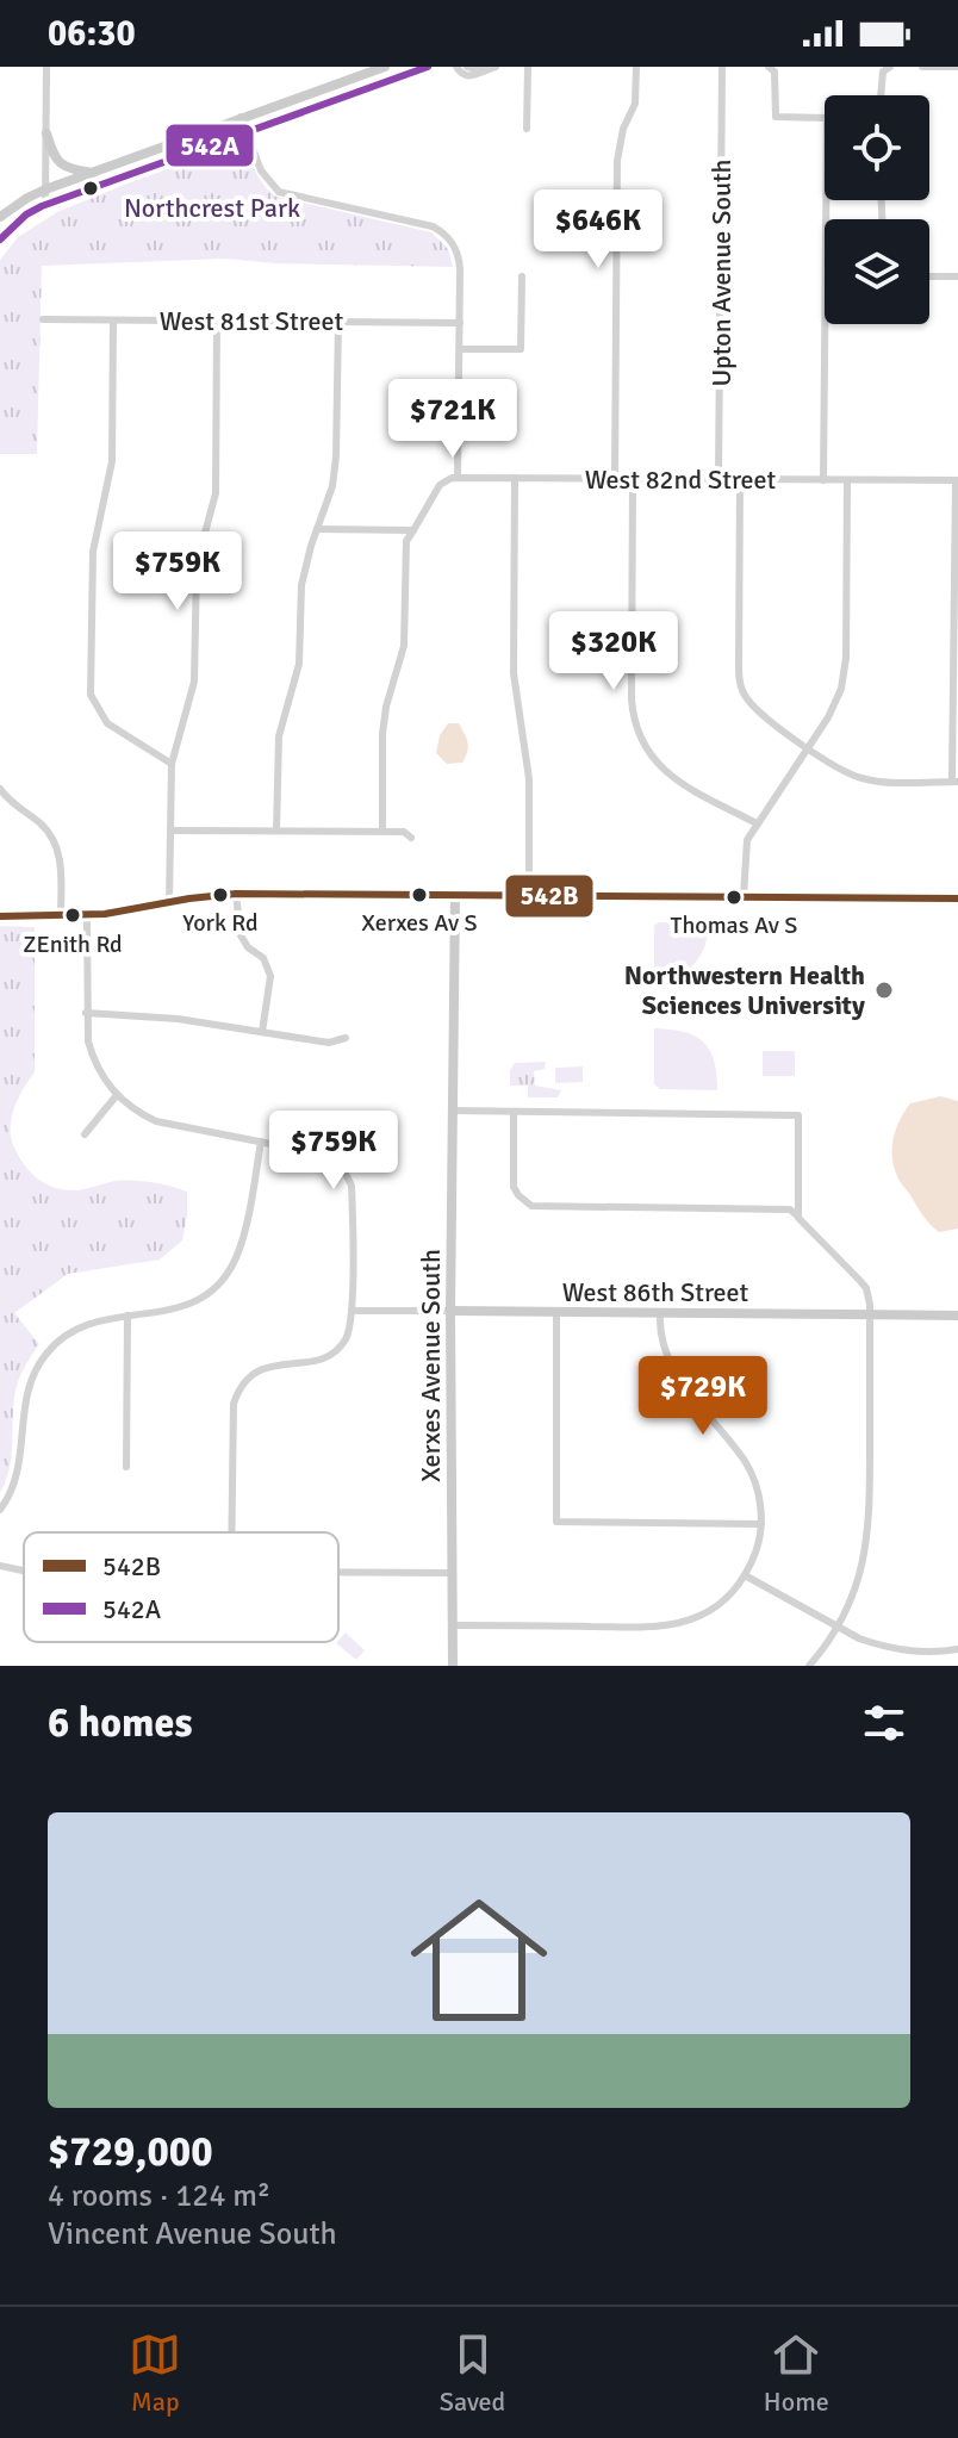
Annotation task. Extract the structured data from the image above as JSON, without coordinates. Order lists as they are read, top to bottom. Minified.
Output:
{"streets":{"street":["Upton Avenue South","West 81st Street","West 82nd Street","West 86th Street","Xerxes Avenue South"]},"crossings":[["Upton Avenue South","West 82nd Street"],["West 86th Street","Xerxes Avenue South"]],"parks":["Northcrest Park"],"places":["York Rd","Xerxes Av S","Thomas Av S","ZEnith Rd","Northwestern Health Sciences University"],"lines":["transit line 542A","transit line 542B"],"legend":["542B","542A"],"page":{"status":"06:30","price":["$646K","$721K","$759K","$320K","$759K","$729K"],"heading":"6 homes","list":[{"name":"$729,000","note":"4 rooms · 124 m² · Vincent Avenue South"}],"tabs":["Map","Saved","Home"]}}
